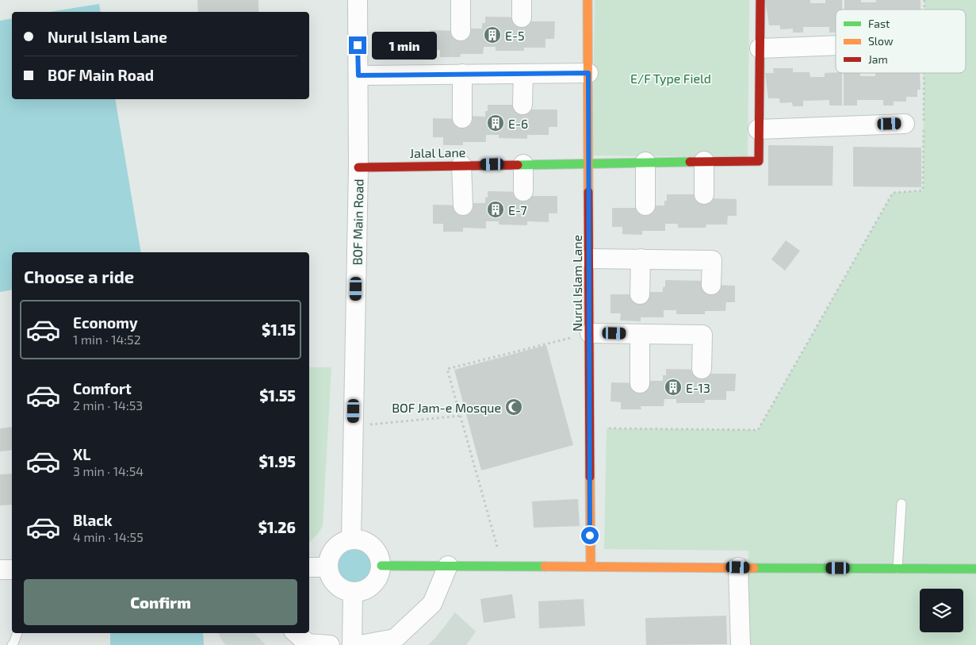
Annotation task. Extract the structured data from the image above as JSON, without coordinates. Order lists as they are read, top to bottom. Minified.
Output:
{"streets":{"street":["Jalal Lane","BOF Main Road","Nurul Islam Lane"]},"crossings":[["Jalal Lane","BOF Main Road"],["Jalal Lane","Nurul Islam Lane"]],"parks":["E/F Type Field"],"places":{"building":["E-5","E-6","E-7","E-13"],"mosque":["BOF Jam-e Mosque"]},"legend":["Fast","Slow","Jam"],"page":{"banner":["Nurul Islam Lane","BOF Main Road"],"bubble":"1 min","heading":"Choose a ride","list":[{"name":"Economy","note":"1 min · 14:52","value":"$1.15"},{"name":"Comfort","note":"2 min · 14:53","value":"$1.55"},{"name":"XL","note":"3 min · 14:54","value":"$1.95"},{"name":"Black","note":"4 min · 14:55","value":"$1.26"}],"buttons":"Confirm"}}
